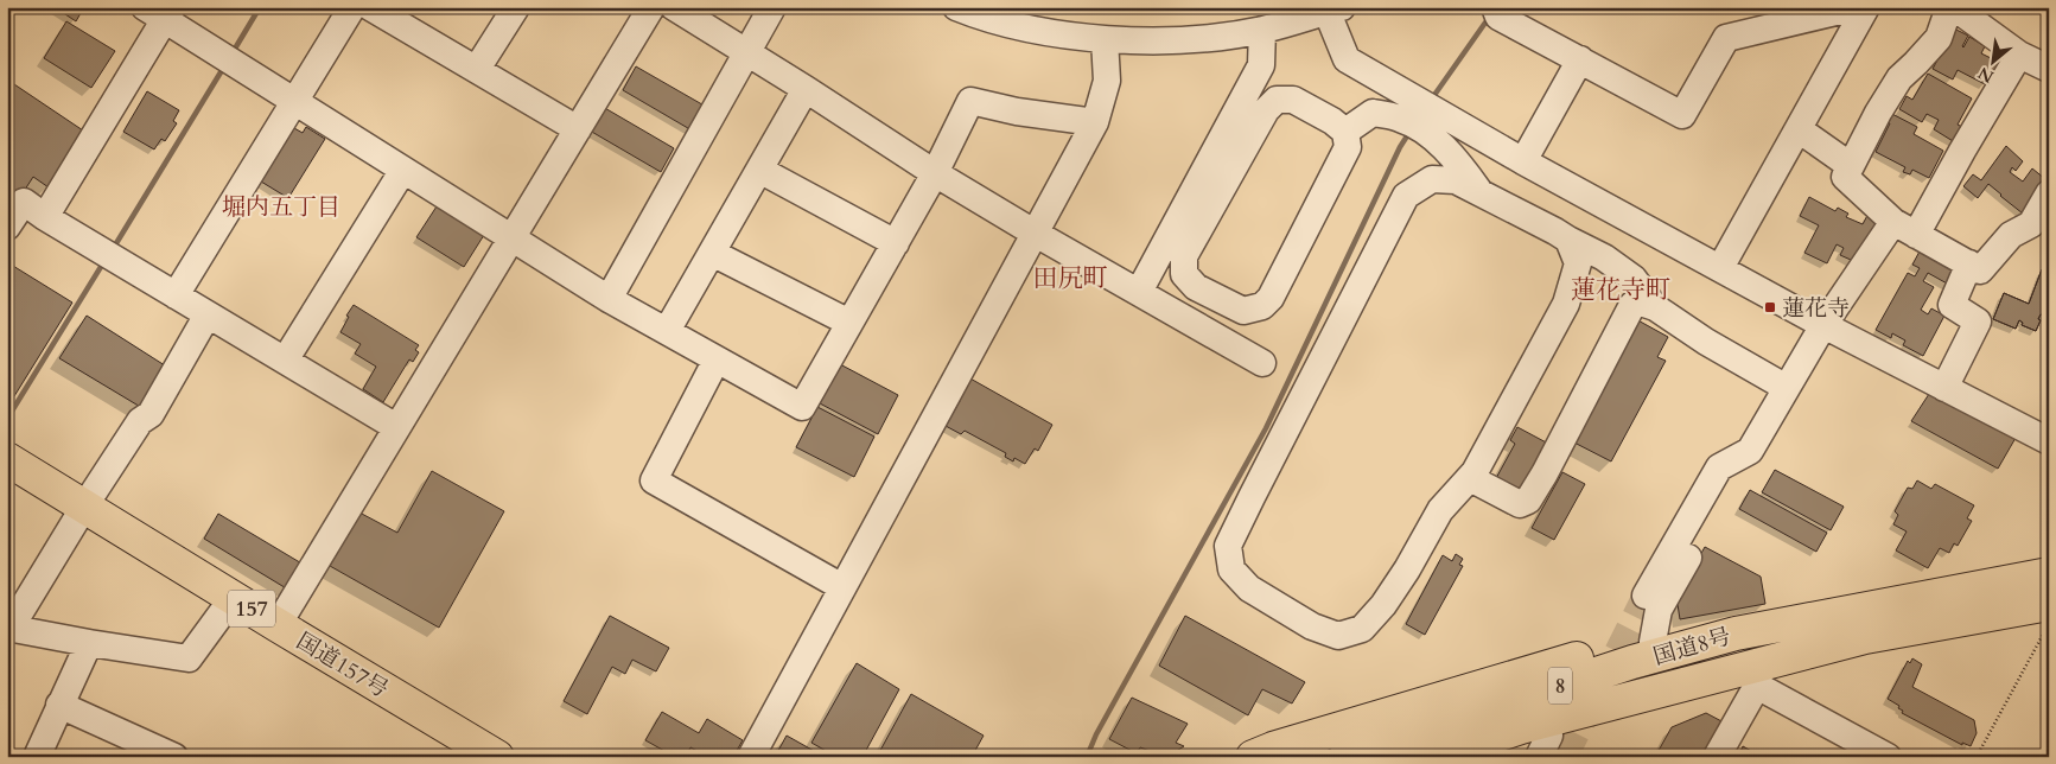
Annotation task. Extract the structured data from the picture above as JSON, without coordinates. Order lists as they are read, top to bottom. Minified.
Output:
{"streets":{"highway":["157","国道8号","国道157号","8"]},"crossings":[["国道8号","8"]],"districts":["堀内五丁目","田尻町","蓮花寺町"],"places":{"transit":["蓮花寺"]},"north":"bottom left"}
